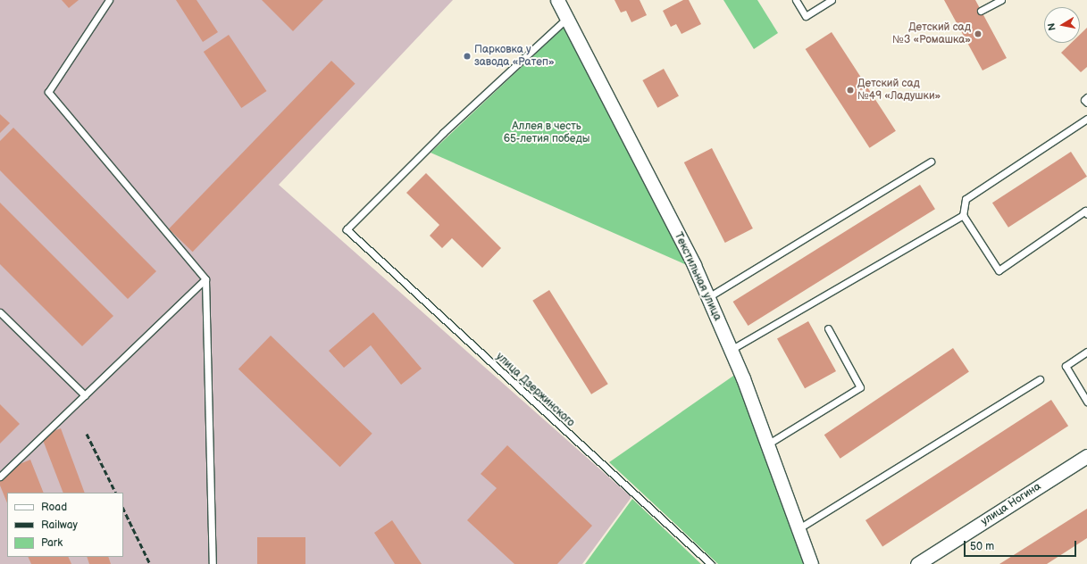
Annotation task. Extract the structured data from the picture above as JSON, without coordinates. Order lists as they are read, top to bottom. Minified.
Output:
{"streets":{"street":["Текстильная улица","улица Ногина"],"lane":["улица Дзержинского"]},"crossings":[["Текстильная улица","улица Дзержинского"]],"parks":["Аллея в честь 65-летия победы"],"places":["Детский сад №3 «Ромашка»","Парковка у завода «Ратеп»","Детский сад №49 «Ладушки»"],"legend":["Road","Railway","Park"],"scale_bar":"50 m","north":"left"}
